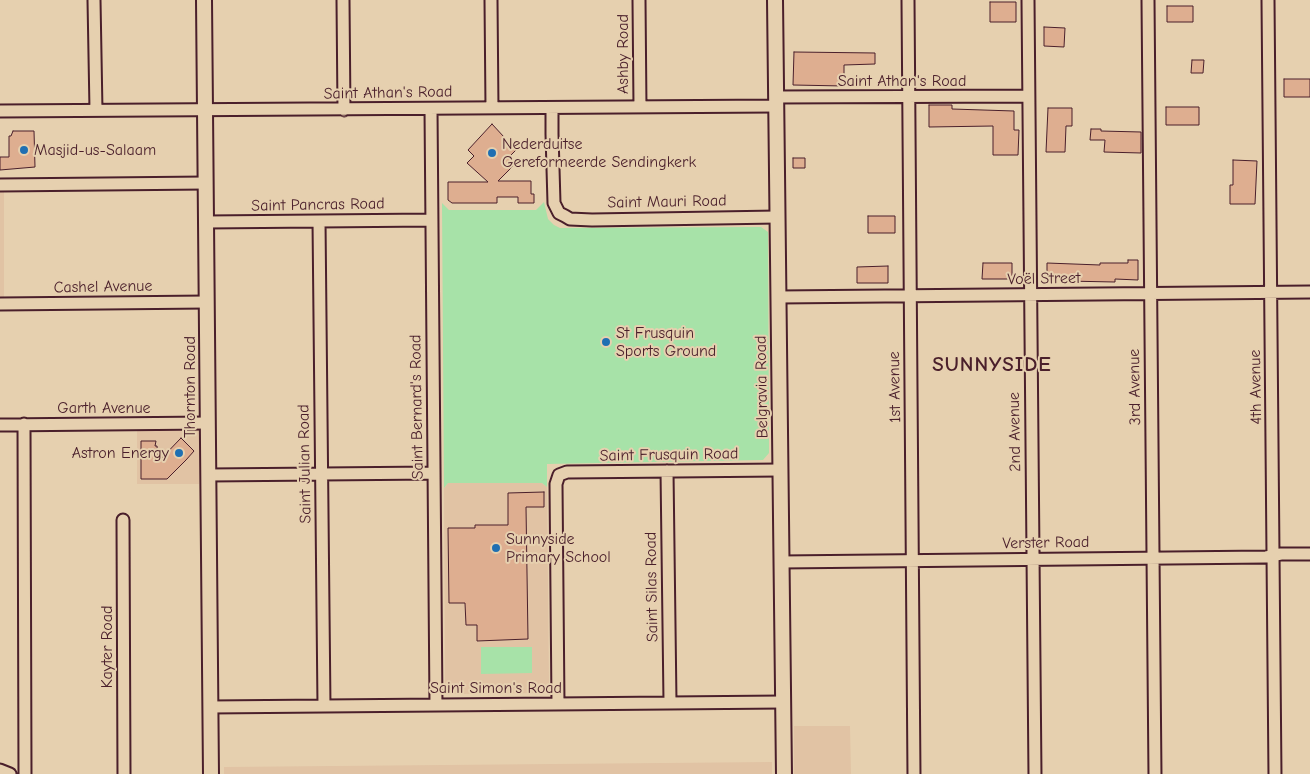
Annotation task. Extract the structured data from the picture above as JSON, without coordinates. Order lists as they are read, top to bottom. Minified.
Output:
{"streets":{"street":["Ashby Road","Saint Athan's Road","Saint Mauri Road","Saint Pancras Road","Voël Street","Cashel Avenue","Thornton Road","Belgravia Road","1st Avenue","3rd Avenue","4th Avenue","Saint Bernard's Road","Garth Avenue","2nd Avenue","Saint Frusquin Road","Saint Julian Road","Verster Road","Saint Silas Road","Kayter Road","Saint Simon's Road"]},"crossings":[["Ashby Road","Saint Athan's Road"],["Saint Athan's Road","Saint Mauri Road"],["Saint Athan's Road","Thornton Road"],["Saint Athan's Road","Belgravia Road"],["Saint Athan's Road","1st Avenue"],["Saint Athan's Road","Saint Bernard's Road"],["Saint Athan's Road","2nd Avenue"],["Saint Mauri Road","Belgravia Road"],["Saint Pancras Road","Thornton Road"],["Saint Pancras Road","Saint Bernard's Road"],["Saint Pancras Road","Saint Julian Road"],["Voël Street","Belgravia Road"],["Voël Street","1st Avenue"],["Voël Street","3rd Avenue"],["Voël Street","4th Avenue"],["Voël Street","2nd Avenue"],["Cashel Avenue","Thornton Road"],["Thornton Road","Garth Avenue"],["Thornton Road","Saint Simon's Road"],["Belgravia Road","Saint Frusquin Road"],["Belgravia Road","Verster Road"],["Belgravia Road","Saint Simon's Road"],["1st Avenue","Verster Road"],["3rd Avenue","Verster Road"],["4th Avenue","Verster Road"],["Saint Bernard's Road","Saint Simon's Road"],["2nd Avenue","Verster Road"],["Saint Frusquin Road","Saint Silas Road"],["Saint Frusquin Road","Saint Simon's Road"],["Saint Julian Road","Saint Simon's Road"],["Saint Silas Road","Saint Simon's Road"]],"districts":["SUNNYSIDE"],"places":["Masjid-us-Salaam","Nederduitse Gereformeerde Sendingkerk","St Frusquin Sports Ground","Astron Energy","Sunnyside Primary School"]}
